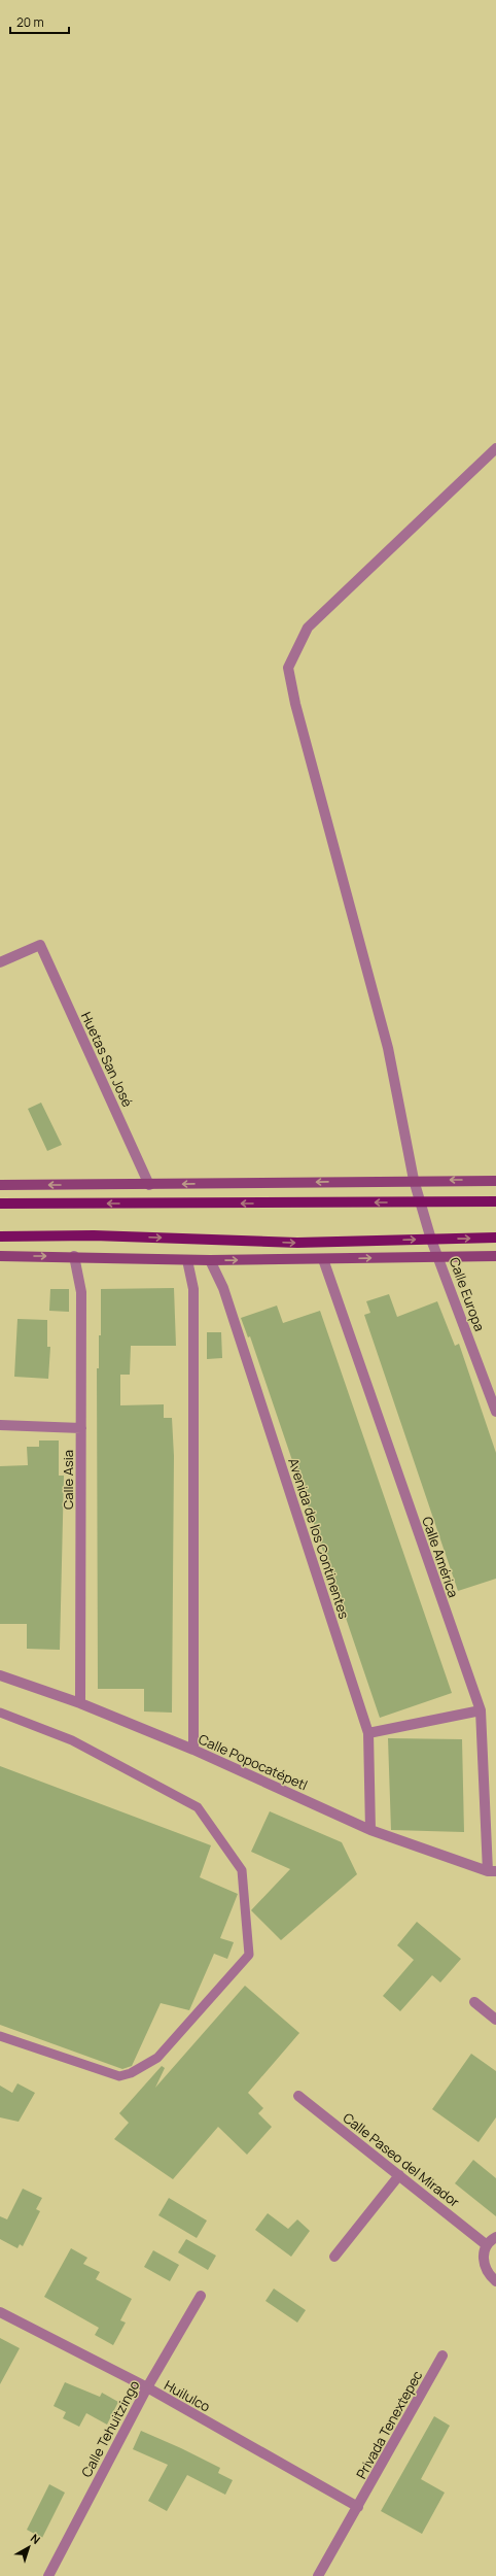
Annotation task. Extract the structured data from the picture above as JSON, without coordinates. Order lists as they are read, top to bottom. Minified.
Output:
{"streets":{"street":["Huetas San José","Calle Europa","Calle Asia","Avenida de los Continentes","Calle América","Calle Popocatépetl","Calle Paseo del Mirador","Huilulco","Privada Tenextepec","Calle Tehuitzingo"]},"crossings":[["Calle Asia","Calle Popocatépetl"],["Avenida de los Continentes","Calle Popocatépetl"],["Calle América","Calle Popocatépetl"],["Huilulco","Privada Tenextepec"],["Huilulco","Calle Tehuitzingo"]],"scale_bar":"20 m","north":"top right"}
